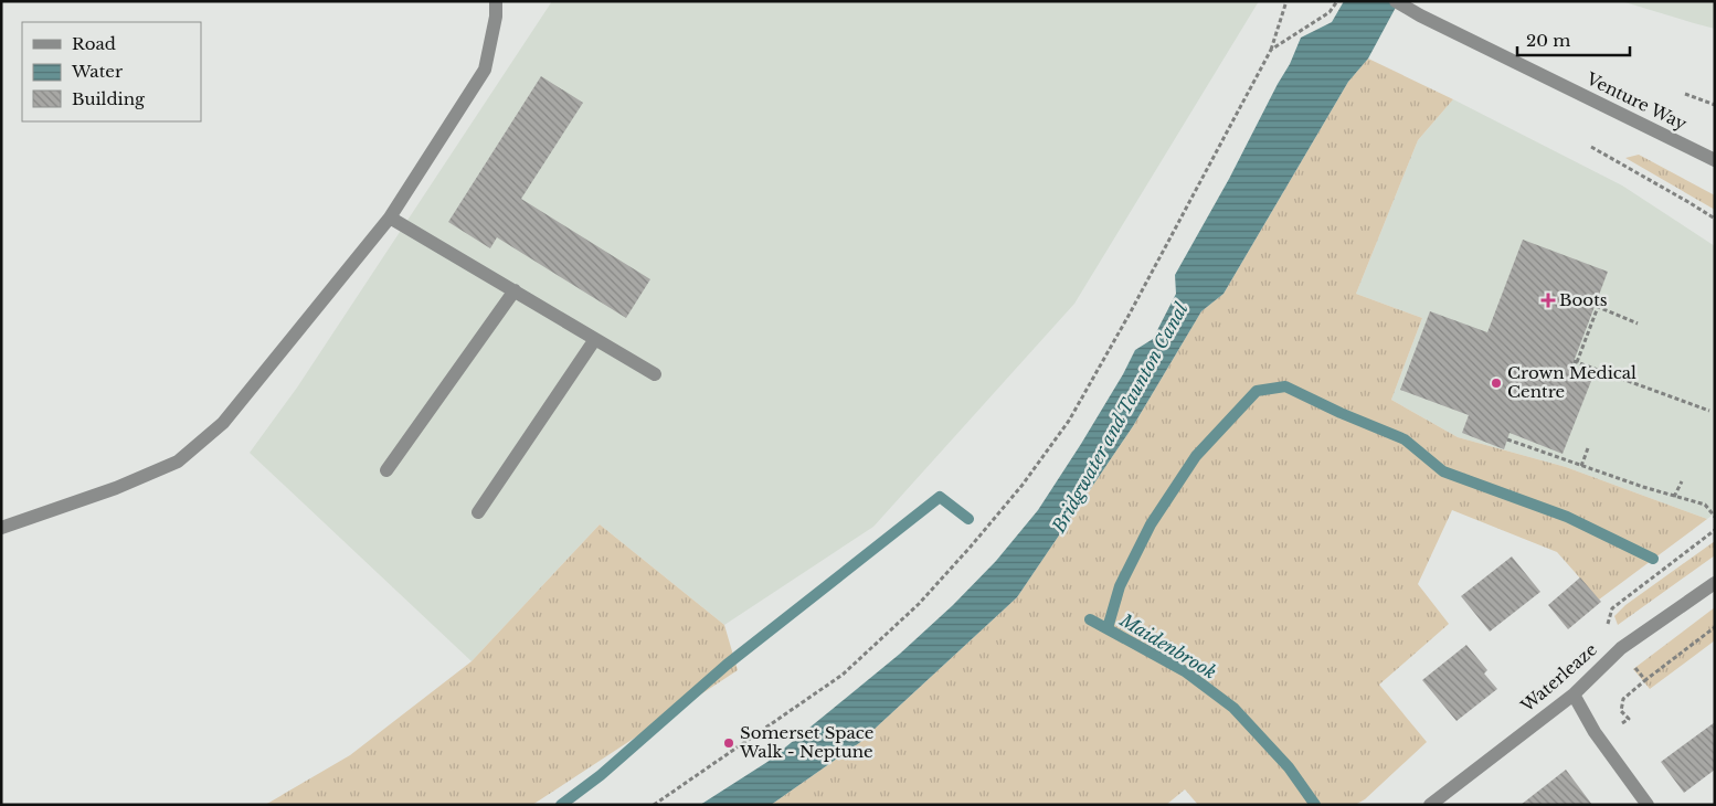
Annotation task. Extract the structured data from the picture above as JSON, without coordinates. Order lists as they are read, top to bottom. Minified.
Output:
{"streets":{"street":["Venture Way","Waterleaze"]},"water":["Bridgwater and Taunton Canal","Maidenbrook"],"places":{"health":["Boots"],"other":["Crown Medical Centre","Somerset Space Walk - Neptune"]},"legend":["Road","Water","Building"],"scale_bar":"20 m"}
